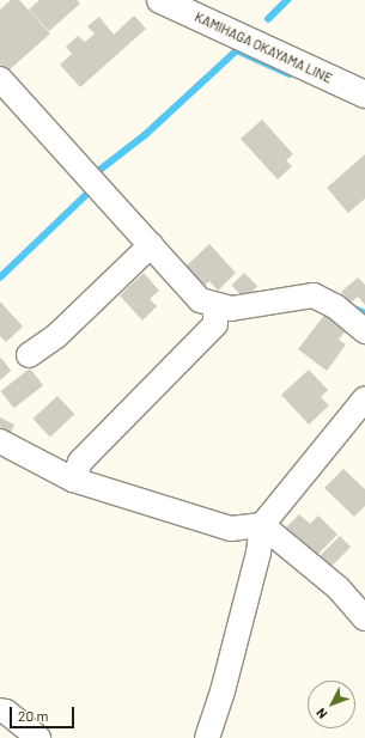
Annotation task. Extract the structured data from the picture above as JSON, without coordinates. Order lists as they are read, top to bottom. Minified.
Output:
{"streets":{"main road":["KAMIHAGA OKAYAMA LINE"]},"scale_bar":"20 m","north":"bottom left"}
